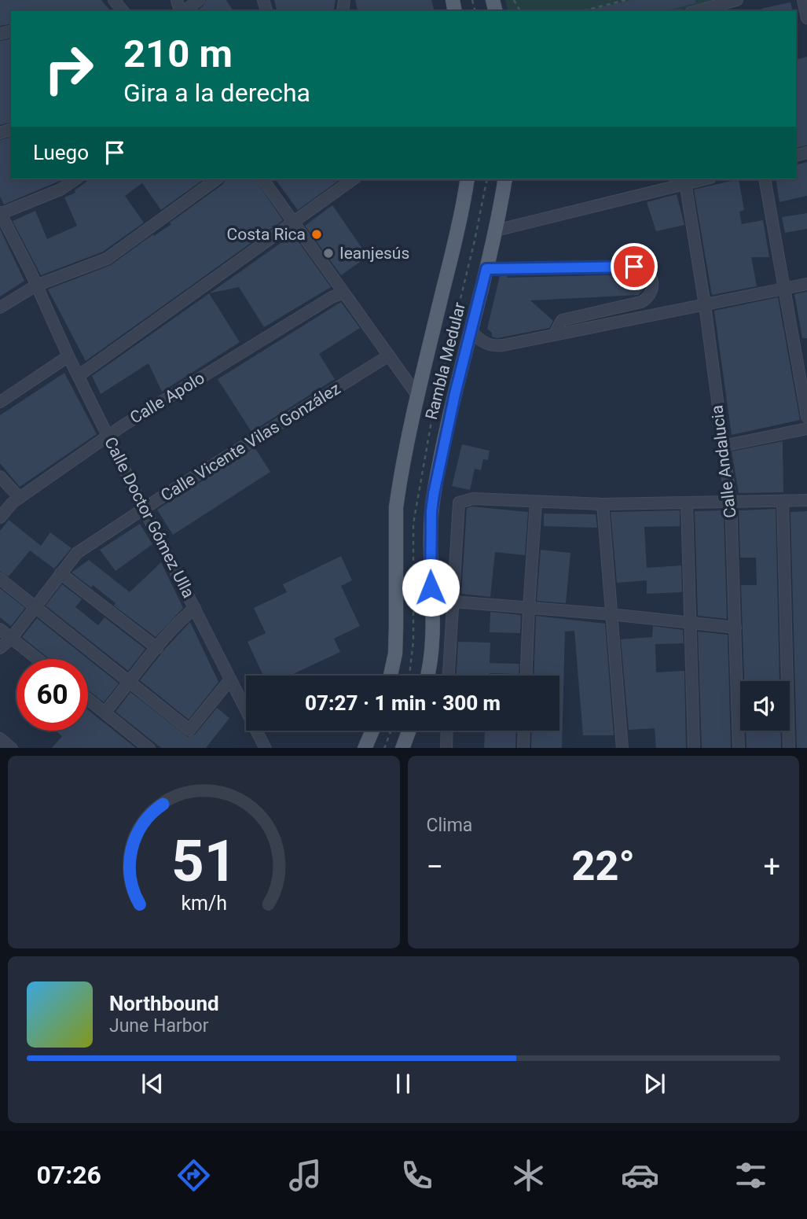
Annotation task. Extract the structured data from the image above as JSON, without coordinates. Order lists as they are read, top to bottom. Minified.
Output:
{"streets":{"main road":["Rambla Medular"],"street":["Calle Apolo","Calle Vicente Vilas González","Calle Andalucia","Calle Doctor Gómez Ulla"]},"crossings":[["Calle Apolo","Calle Doctor Gómez Ulla"],["Calle Vicente Vilas González","Calle Doctor Gómez Ulla"]],"places":["Costa Rica","Ieanjesús"],"page":{"turn":["210 m","Gira a la derecha"],"then":"Luego","limit":"60","trip":"07:27 · 1 min · 300 m","tile":"Clima","heat":["−","22°","+"],"song":["Northbound","June Harbor"],"tabs":"07:26","gauge":["51","km/h"]}}
